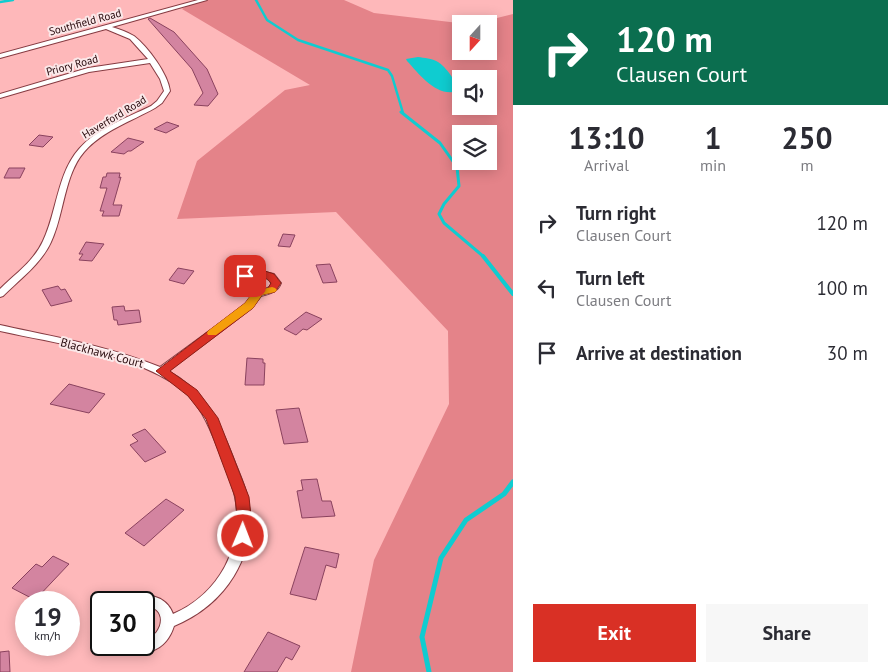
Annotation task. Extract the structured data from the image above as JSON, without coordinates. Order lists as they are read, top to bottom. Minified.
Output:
{"streets":{"street":["Southfield Road","Priory Road","Haverford Road","Blackhawk Court"]},"crossings":[["Southfield Road","Haverford Road"],["Priory Road","Haverford Road"]],"north":"bottom","page":{"turn":["120 m","Clausen Court"],"eta":["13:10","Arrival","1","min","250","m"],"list":[{"name":"Turn right","note":"Clausen Court","value":"120 m"},{"name":"Turn left","note":"Clausen Court","value":"100 m"},{"name":"Arrive at destination","value":"30 m"}],"speed":"19 km/h","limit":"30","buttons":["Exit","Share"]}}
